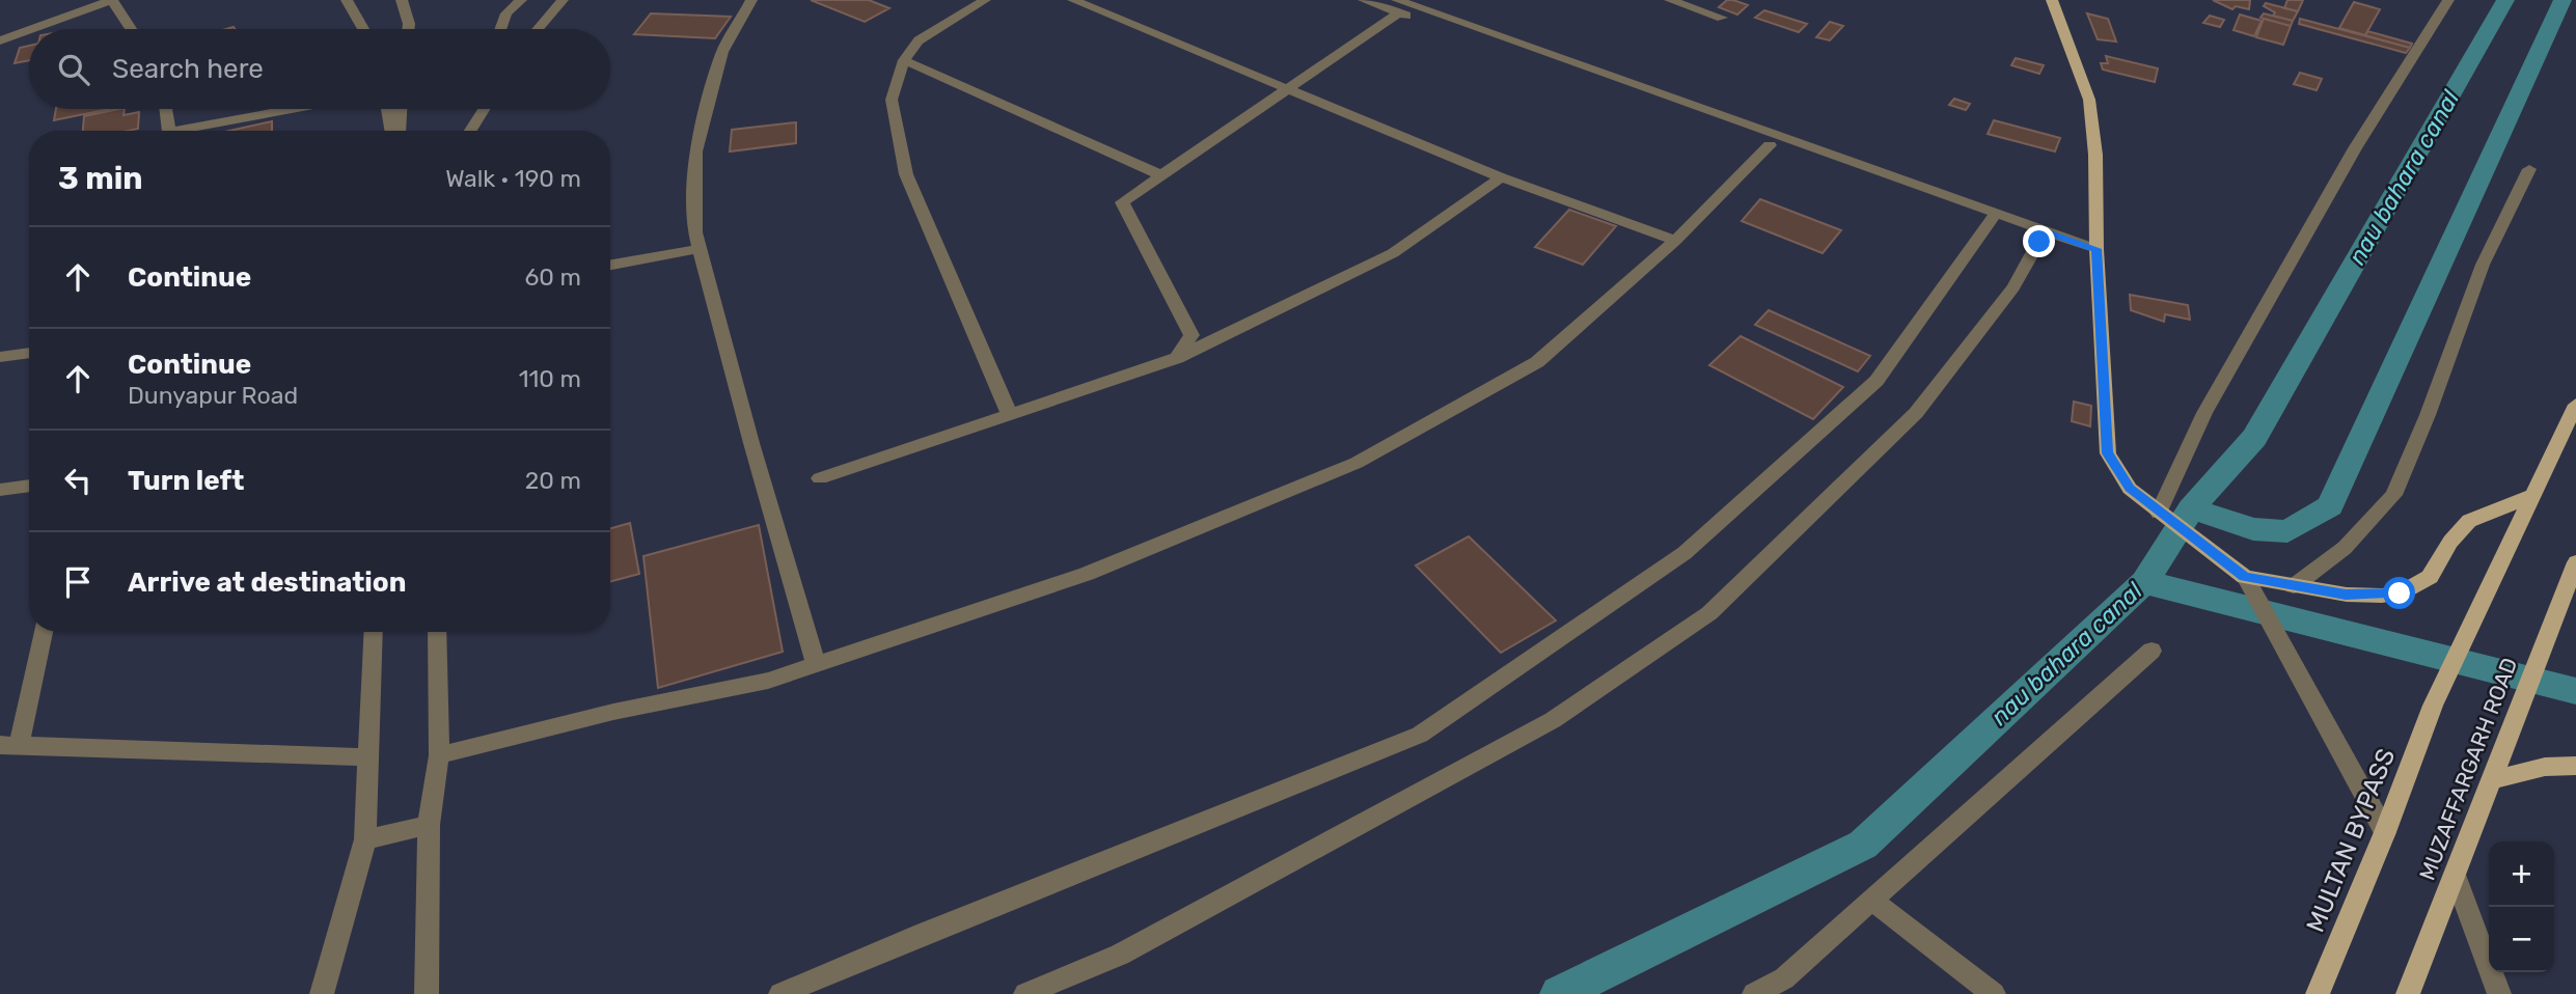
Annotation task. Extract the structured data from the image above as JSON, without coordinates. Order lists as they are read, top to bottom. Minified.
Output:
{"streets":{"main road":["MUZAFFARGARH ROAD","MULTAN BYPASS"]},"water":["nau bahara canal"],"page":{"search":"Search here","heading":["3 min","Walk · 190 m"],"list":[["Continue","60 m"],["Continue","Dunyapur Road","110 m"],["Turn left","20 m"],"Arrive at destination"],"map_buttons":["+","−"]}}
